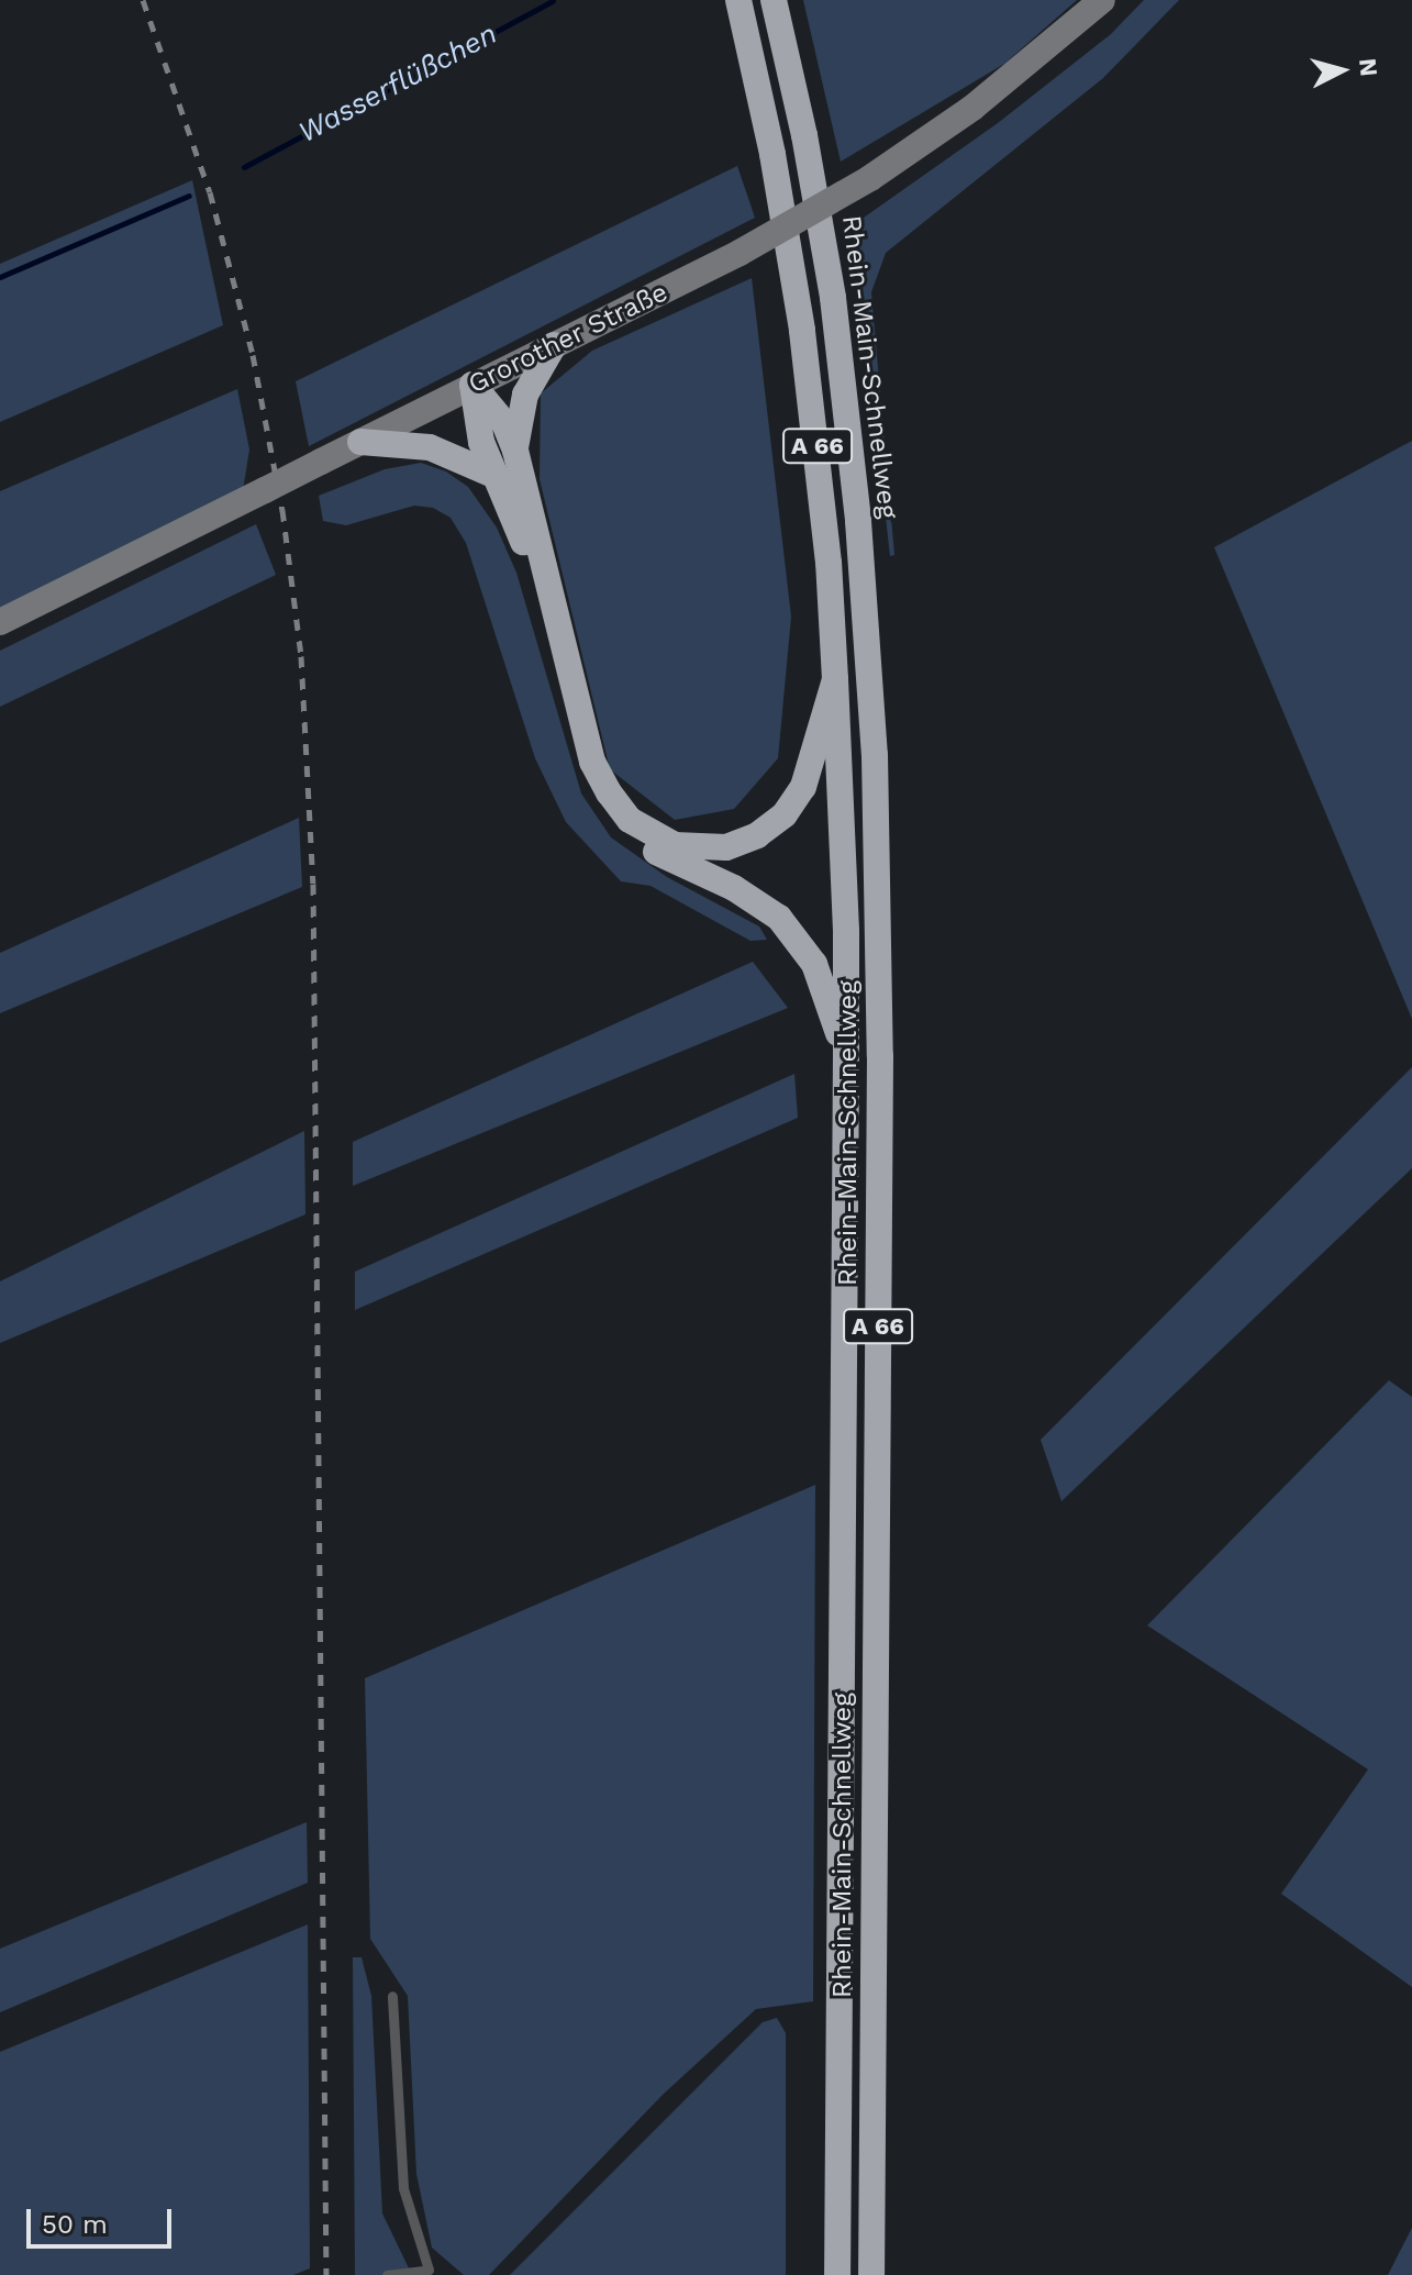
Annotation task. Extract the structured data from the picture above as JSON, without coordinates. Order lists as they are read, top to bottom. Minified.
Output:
{"streets":{"highway":["Rhein-Main-Schnellweg","A 66"],"main road":["Grorother Straße"]},"crossings":[["Rhein-Main-Schnellweg","A 66"]],"water":["Wasserflüßchen"],"scale_bar":"50 m","north":"right"}
